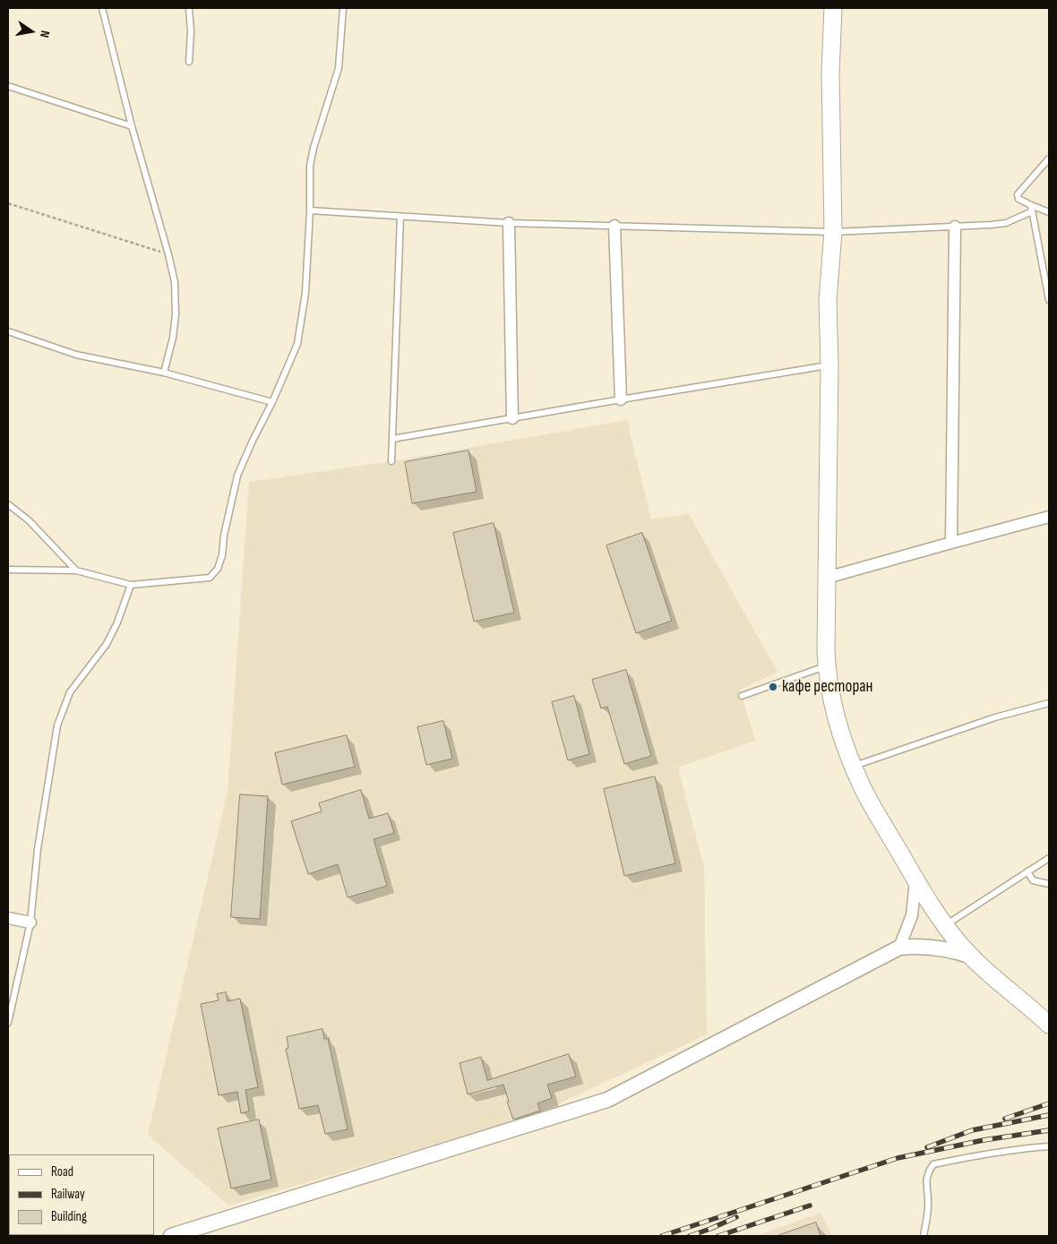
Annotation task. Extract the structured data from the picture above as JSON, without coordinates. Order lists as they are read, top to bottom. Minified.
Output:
{"places":["кафе ресторан"],"legend":["Road","Railway","Building"],"north":"right"}
